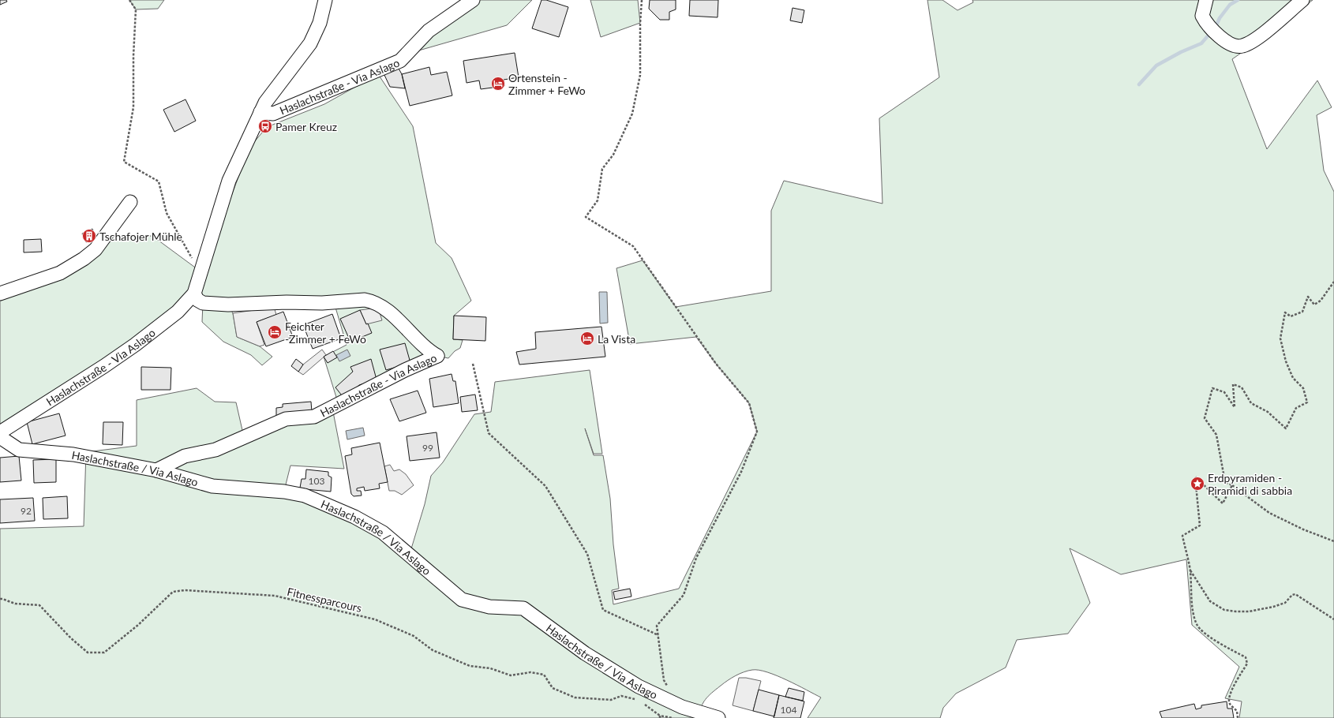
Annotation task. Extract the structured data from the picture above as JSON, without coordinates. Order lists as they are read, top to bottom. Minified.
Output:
{"streets":{"street":["Haslachstraße - Via Aslago","Haslachstraße / Via Aslago"],"path":["Fitnessparcours"]},"crossings":[["Haslachstraße - Via Aslago","Haslachstraße / Via Aslago"]],"places":{"hotel":["Ortenstein - Zimmer + FeWo","Feichter -Zimmer + FeWo","La Vista"],"bus stop":["Pamer Kreuz"],"building":["Tschafojer Mühle"],"place":["Erdpyramiden - Piramidi di sabbia"]},"house_numbers":["99","103","92","104"]}
